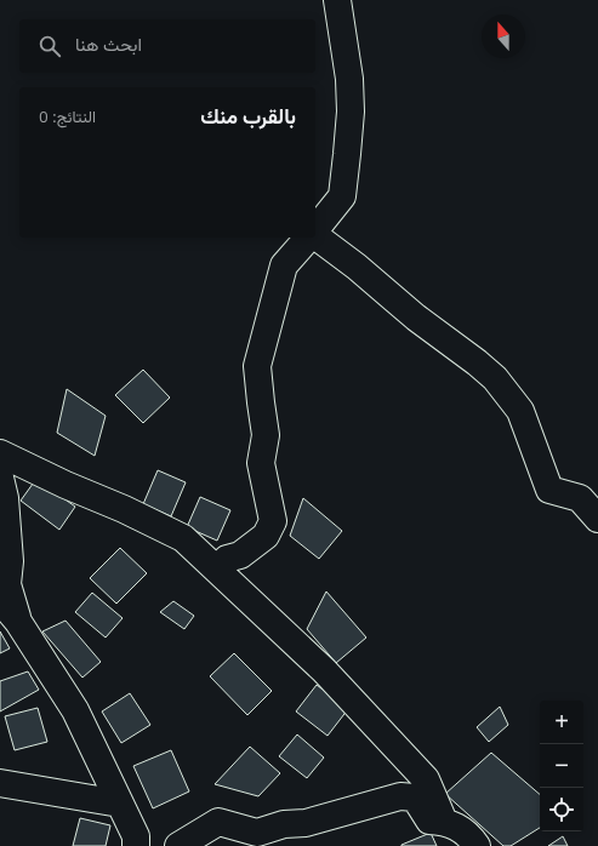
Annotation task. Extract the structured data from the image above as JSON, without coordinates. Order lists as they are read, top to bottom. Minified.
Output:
{"north":"top","page":{"search":"ابحث هنا","heading":["بالقرب منك","النتائج: 0"],"map_buttons":["+","−"]}}
